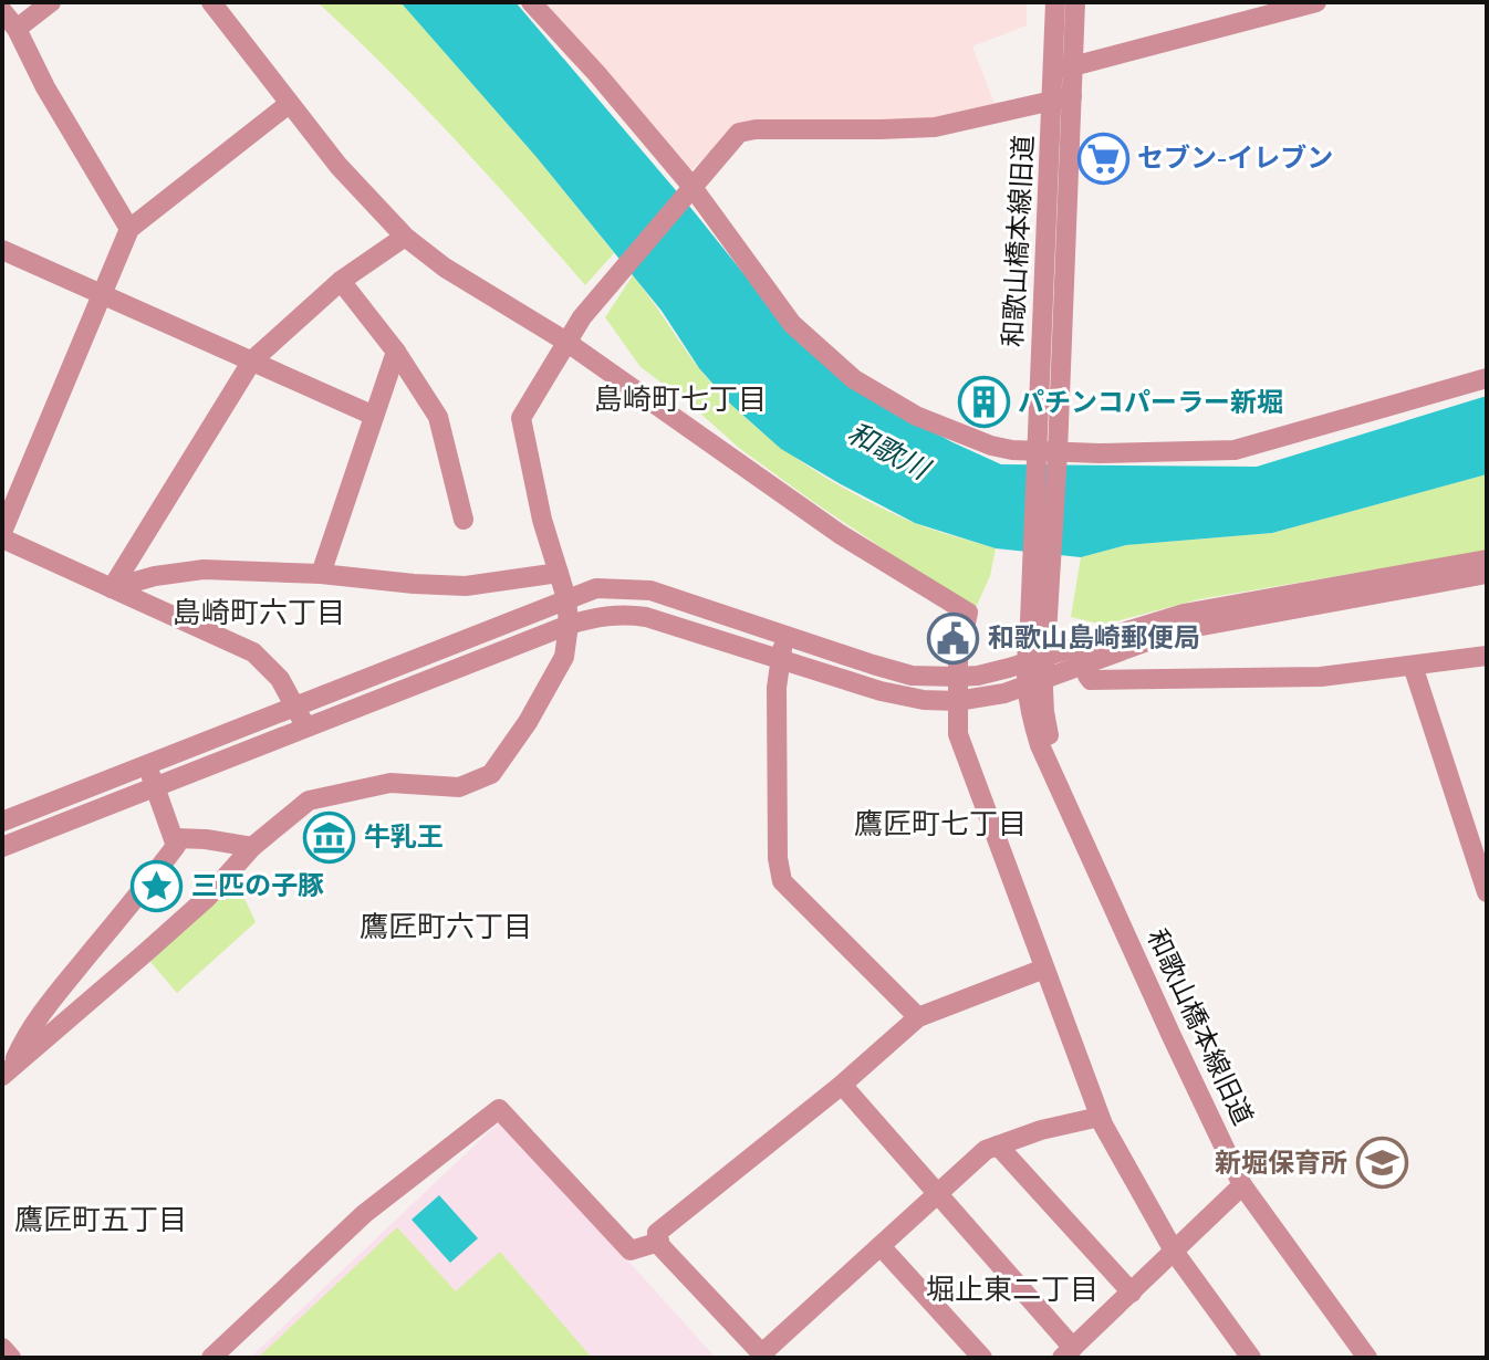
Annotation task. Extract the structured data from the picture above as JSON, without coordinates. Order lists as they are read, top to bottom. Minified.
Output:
{"streets":{"street":["和歌山橋本線旧道"]},"districts":["島崎町七丁目","島崎町六丁目","鷹匠町七丁目","鷹匠町六丁目","鷹匠町五丁目","堀止東二丁目"],"water":["和歌川"],"places":{"supermarket":["セブン-イレブン"],"building":["パチンコパーラー新堀"],"public building":["和歌山島崎郵便局"],"museum":["牛乳王"],"place":["三匹の子豚"],"school or university":["新堀保育所"]}}
